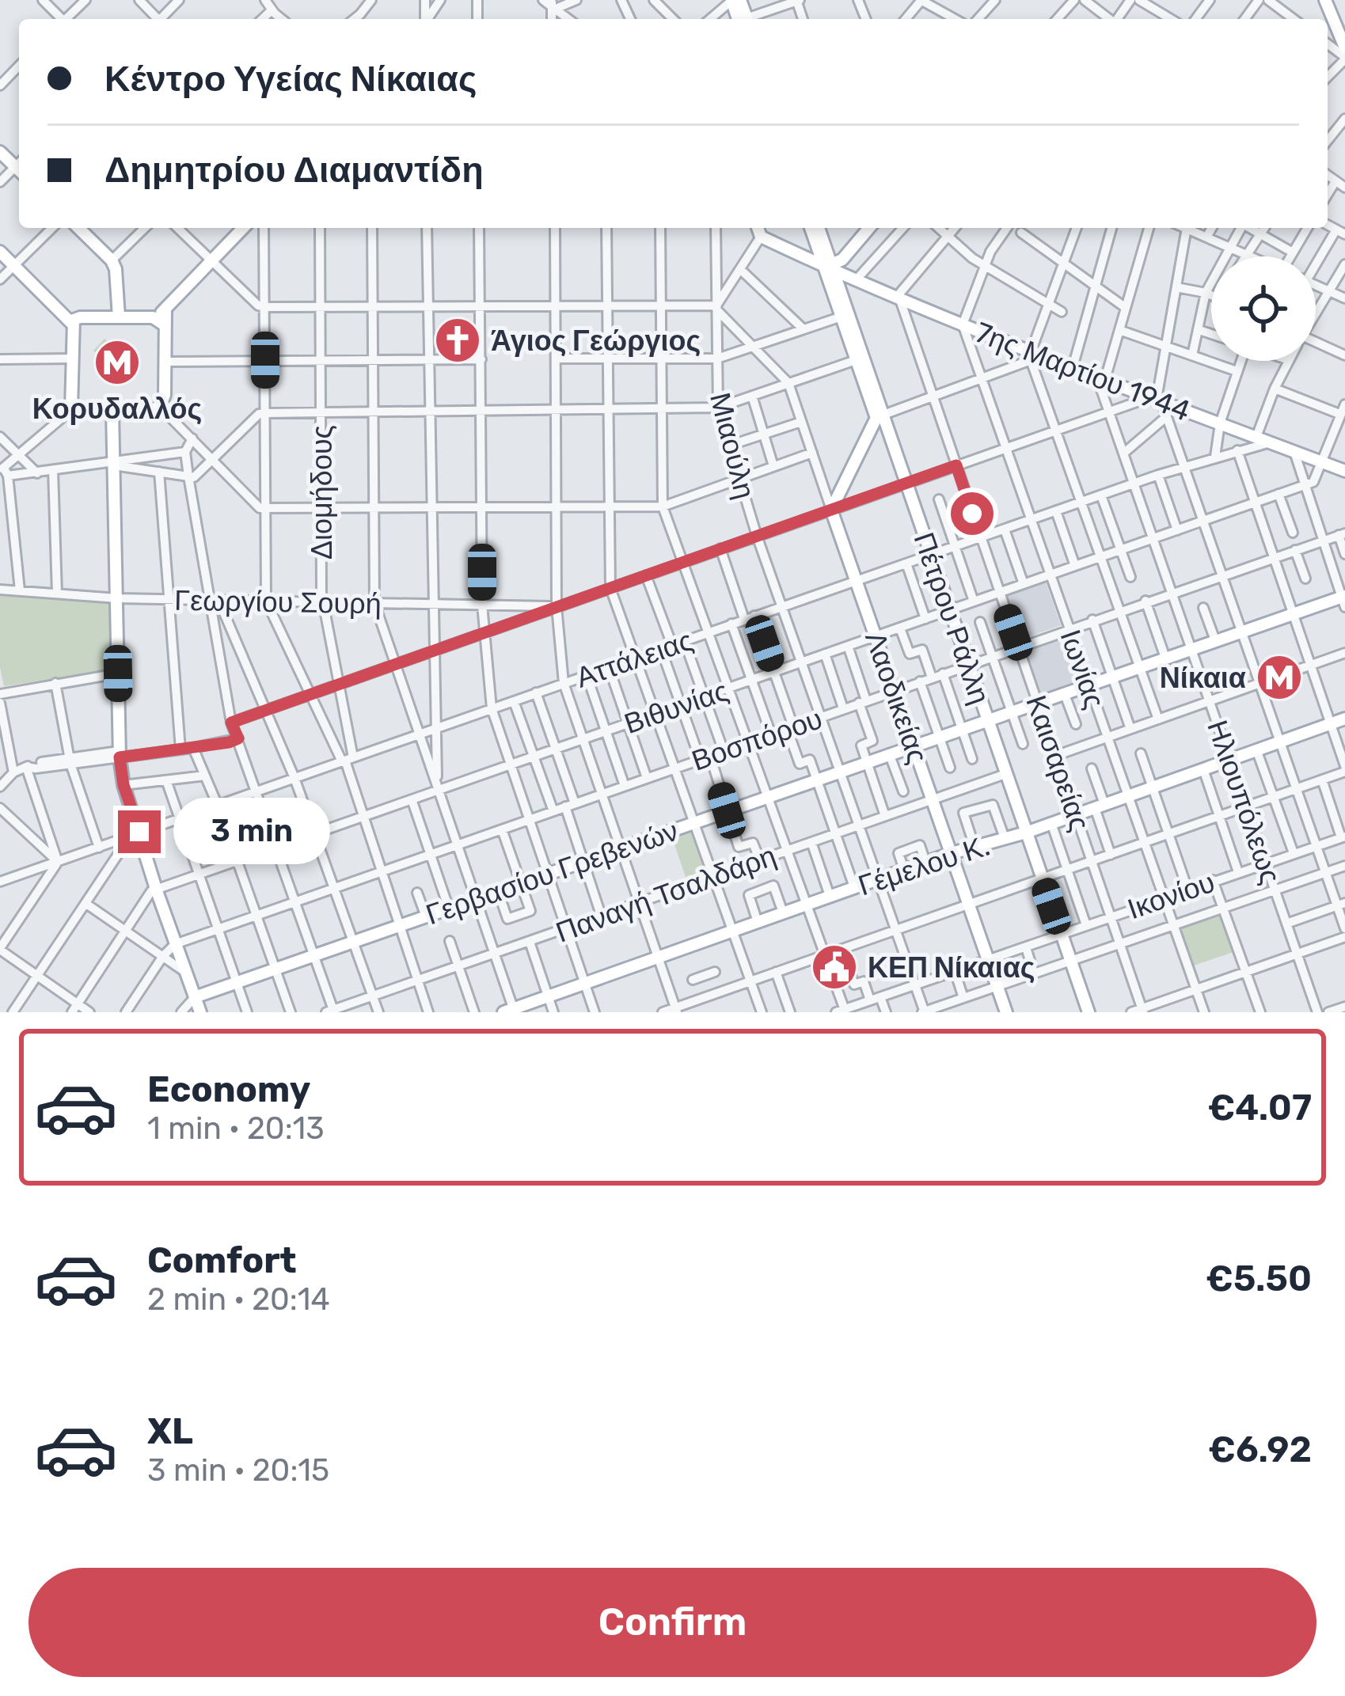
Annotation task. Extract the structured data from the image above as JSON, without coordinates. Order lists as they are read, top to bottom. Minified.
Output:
{"streets":{"main road":["7ης Μαρτίου 1944","Πέτρου Ράλλη","Λαοδικείας","Γέμελου Κ.","Γερβασίου Γρεβενών"],"street":["Μιαούλη","Διομήδους","Γεωργίου Σουρή","Αττάλειας","Ιωνίας","Βιθυνίας","Βοσπόρου","Καισαρείας","Ηλιουπόλεως","Παναγή Τσαλδάρη","Ικονίου"]},"crossings":[["7ης Μαρτίου 1944","Πέτρου Ράλλη"],["7ης Μαρτίου 1944","Αττάλειας"],["7ης Μαρτίου 1944","Ιωνίας"],["7ης Μαρτίου 1944","Καισαρείας"],["7ης Μαρτίου 1944","Ηλιουπόλεως"],["Μιαούλη","Αττάλειας"],["Μιαούλη","Βιθυνίας"],["Μιαούλη","Βοσπόρου"],["Μιαούλη","Γέμελου Κ."],["Μιαούλη","Γερβασίου Γρεβενών"],["Μιαούλη","Παναγή Τσαλδάρη"],["Μιαούλη","Ικονίου"],["Διομήδους","Γεωργίου Σουρή"],["Διομήδους","Αττάλειας"],["Πέτρου Ράλλη","Αττάλειας"],["Πέτρου Ράλλη","Βιθυνίας"],["Πέτρου Ράλλη","Βοσπόρου"],["Πέτρου Ράλλη","Γέμελου Κ."],["Πέτρου Ράλλη","Γερβασίου Γρεβενών"],["Πέτρου Ράλλη","Παναγή Τσαλδάρη"],["Πέτρου Ράλλη","Ικονίου"],["Αττάλειας","Ιωνίας"],["Αττάλειας","Λαοδικείας"],["Αττάλειας","Καισαρείας"],["Αττάλειας","Ηλιουπόλεως"],["Ιωνίας","Βιθυνίας"],["Ιωνίας","Βοσπόρου"],["Ιωνίας","Γέμελου Κ."],["Ιωνίας","Γερβασίου Γρεβενών"],["Ιωνίας","Ικονίου"],["Λαοδικείας","Βιθυνίας"],["Λαοδικείας","Βοσπόρου"],["Λαοδικείας","Γέμελου Κ."],["Λαοδικείας","Γερβασίου Γρεβενών"],["Λαοδικείας","Παναγή Τσαλδάρη"],["Λαοδικείας","Ικονίου"],["Βιθυνίας","Καισαρείας"],["Βιθυνίας","Ηλιουπόλεως"],["Βοσπόρου","Καισαρείας"],["Βοσπόρου","Ηλιουπόλεως"],["Καισαρείας","Γέμελου Κ."],["Καισαρείας","Γερβασίου Γρεβενών"],["Καισαρείας","Ικονίου"],["Ηλιουπόλεως","Γέμελου Κ."],["Ηλιουπόλεως","Γερβασίου Γρεβενών"],["Ηλιουπόλεως","Ικονίου"]],"places":{"church":["Άγιος Γεώργιος"],"metro station":["Κορυδαλλός","Νίκαια"],"public building":["ΚΕΠ Νίκαιας"]},"page":{"banner":["Κέντρο Υγείας Νίκαιας","Δημητρίου Διαμαντίδη"],"bubble":"3 min","list":[{"name":"Economy","note":"1 min · 20:13","value":"€4.07"},{"name":"Comfort","note":"2 min · 20:14","value":"€5.50"},{"name":"XL","note":"3 min · 20:15","value":"€6.92"}],"buttons":"Confirm"}}
